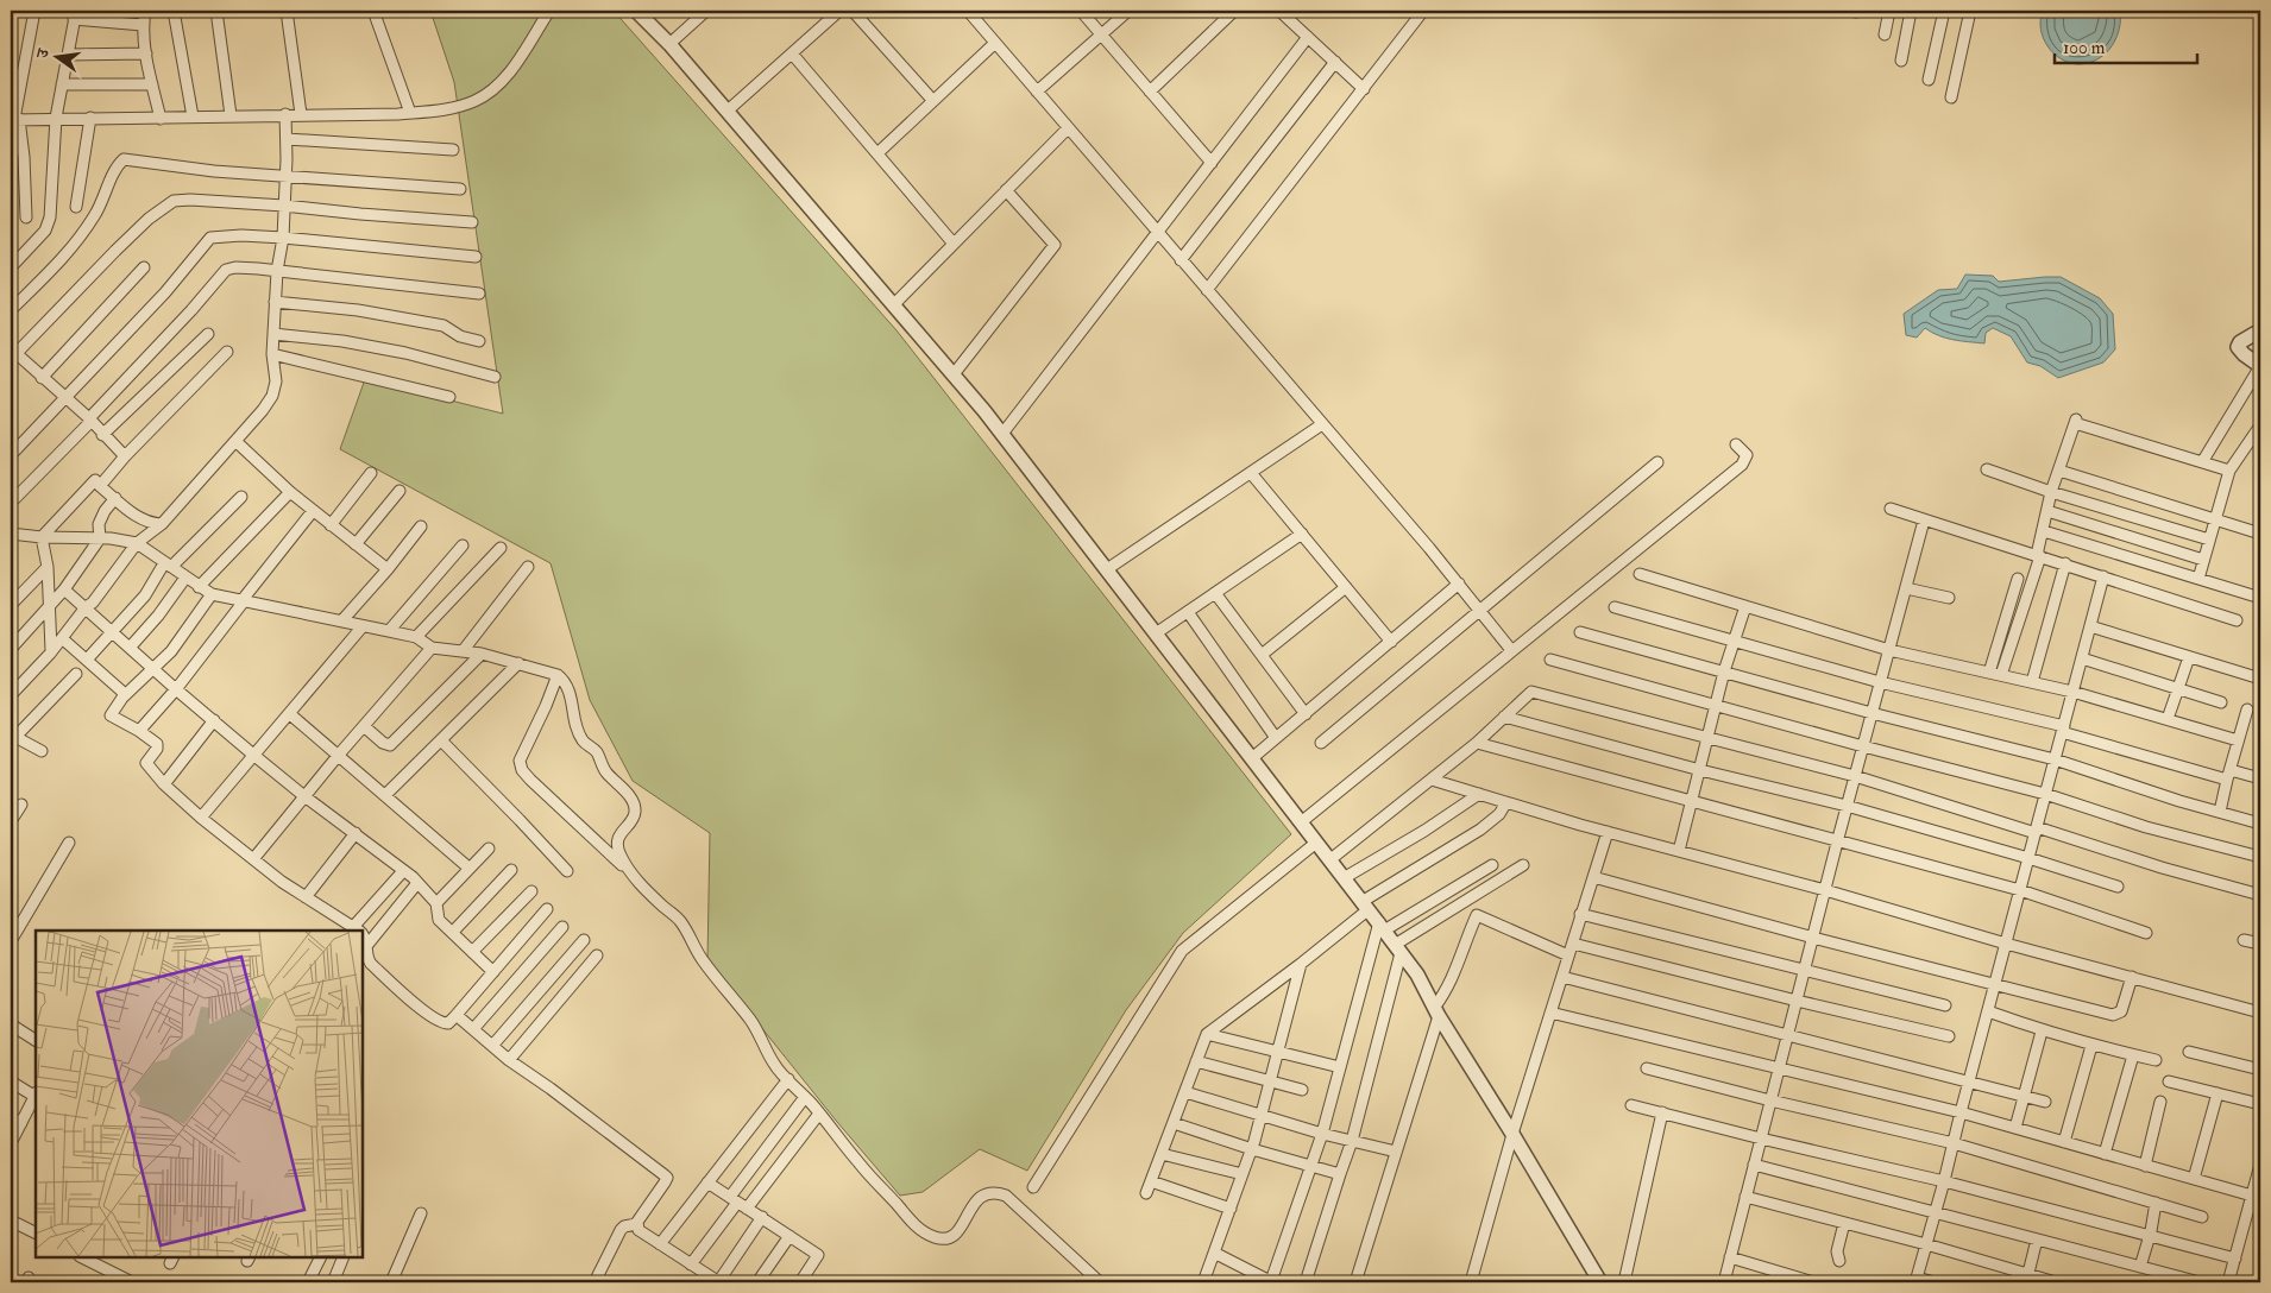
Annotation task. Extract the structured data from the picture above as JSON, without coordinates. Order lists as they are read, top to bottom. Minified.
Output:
{"scale_bar":"100 m","north":"left"}
